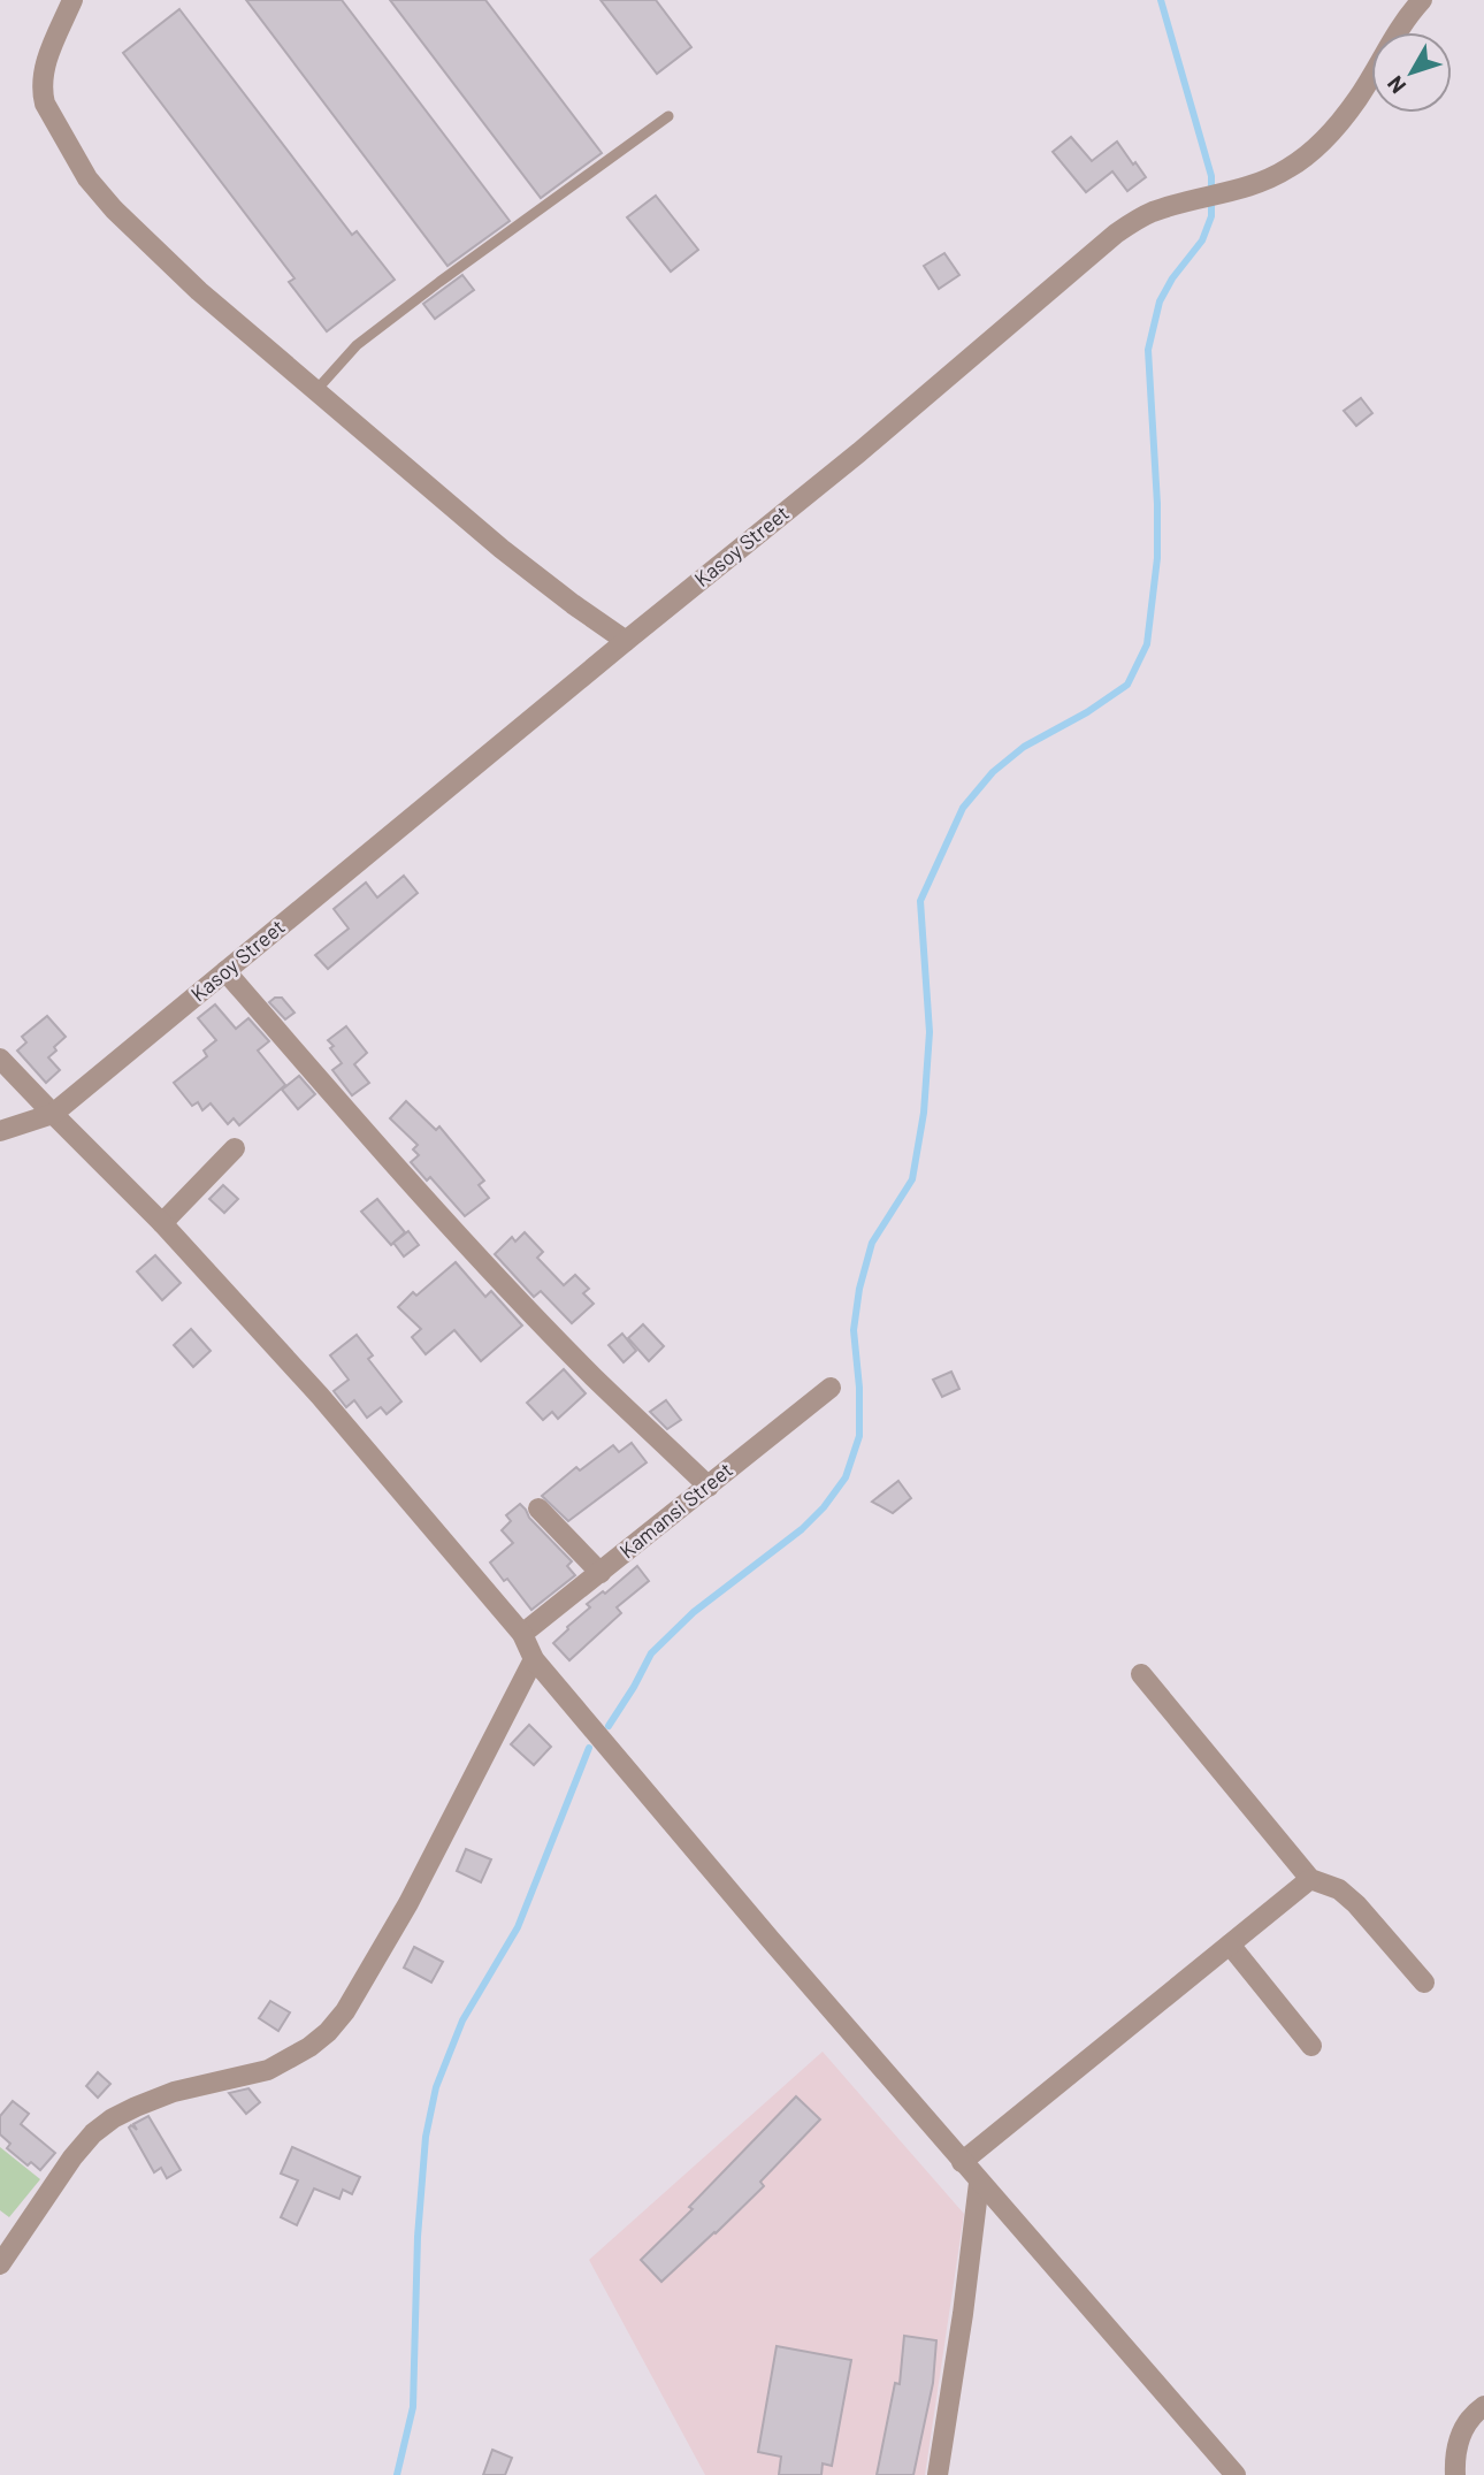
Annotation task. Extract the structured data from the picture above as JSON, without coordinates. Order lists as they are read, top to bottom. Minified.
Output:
{"streets":{"street":["Kasoy Street","Kamansi Street"]},"north":"bottom left"}
